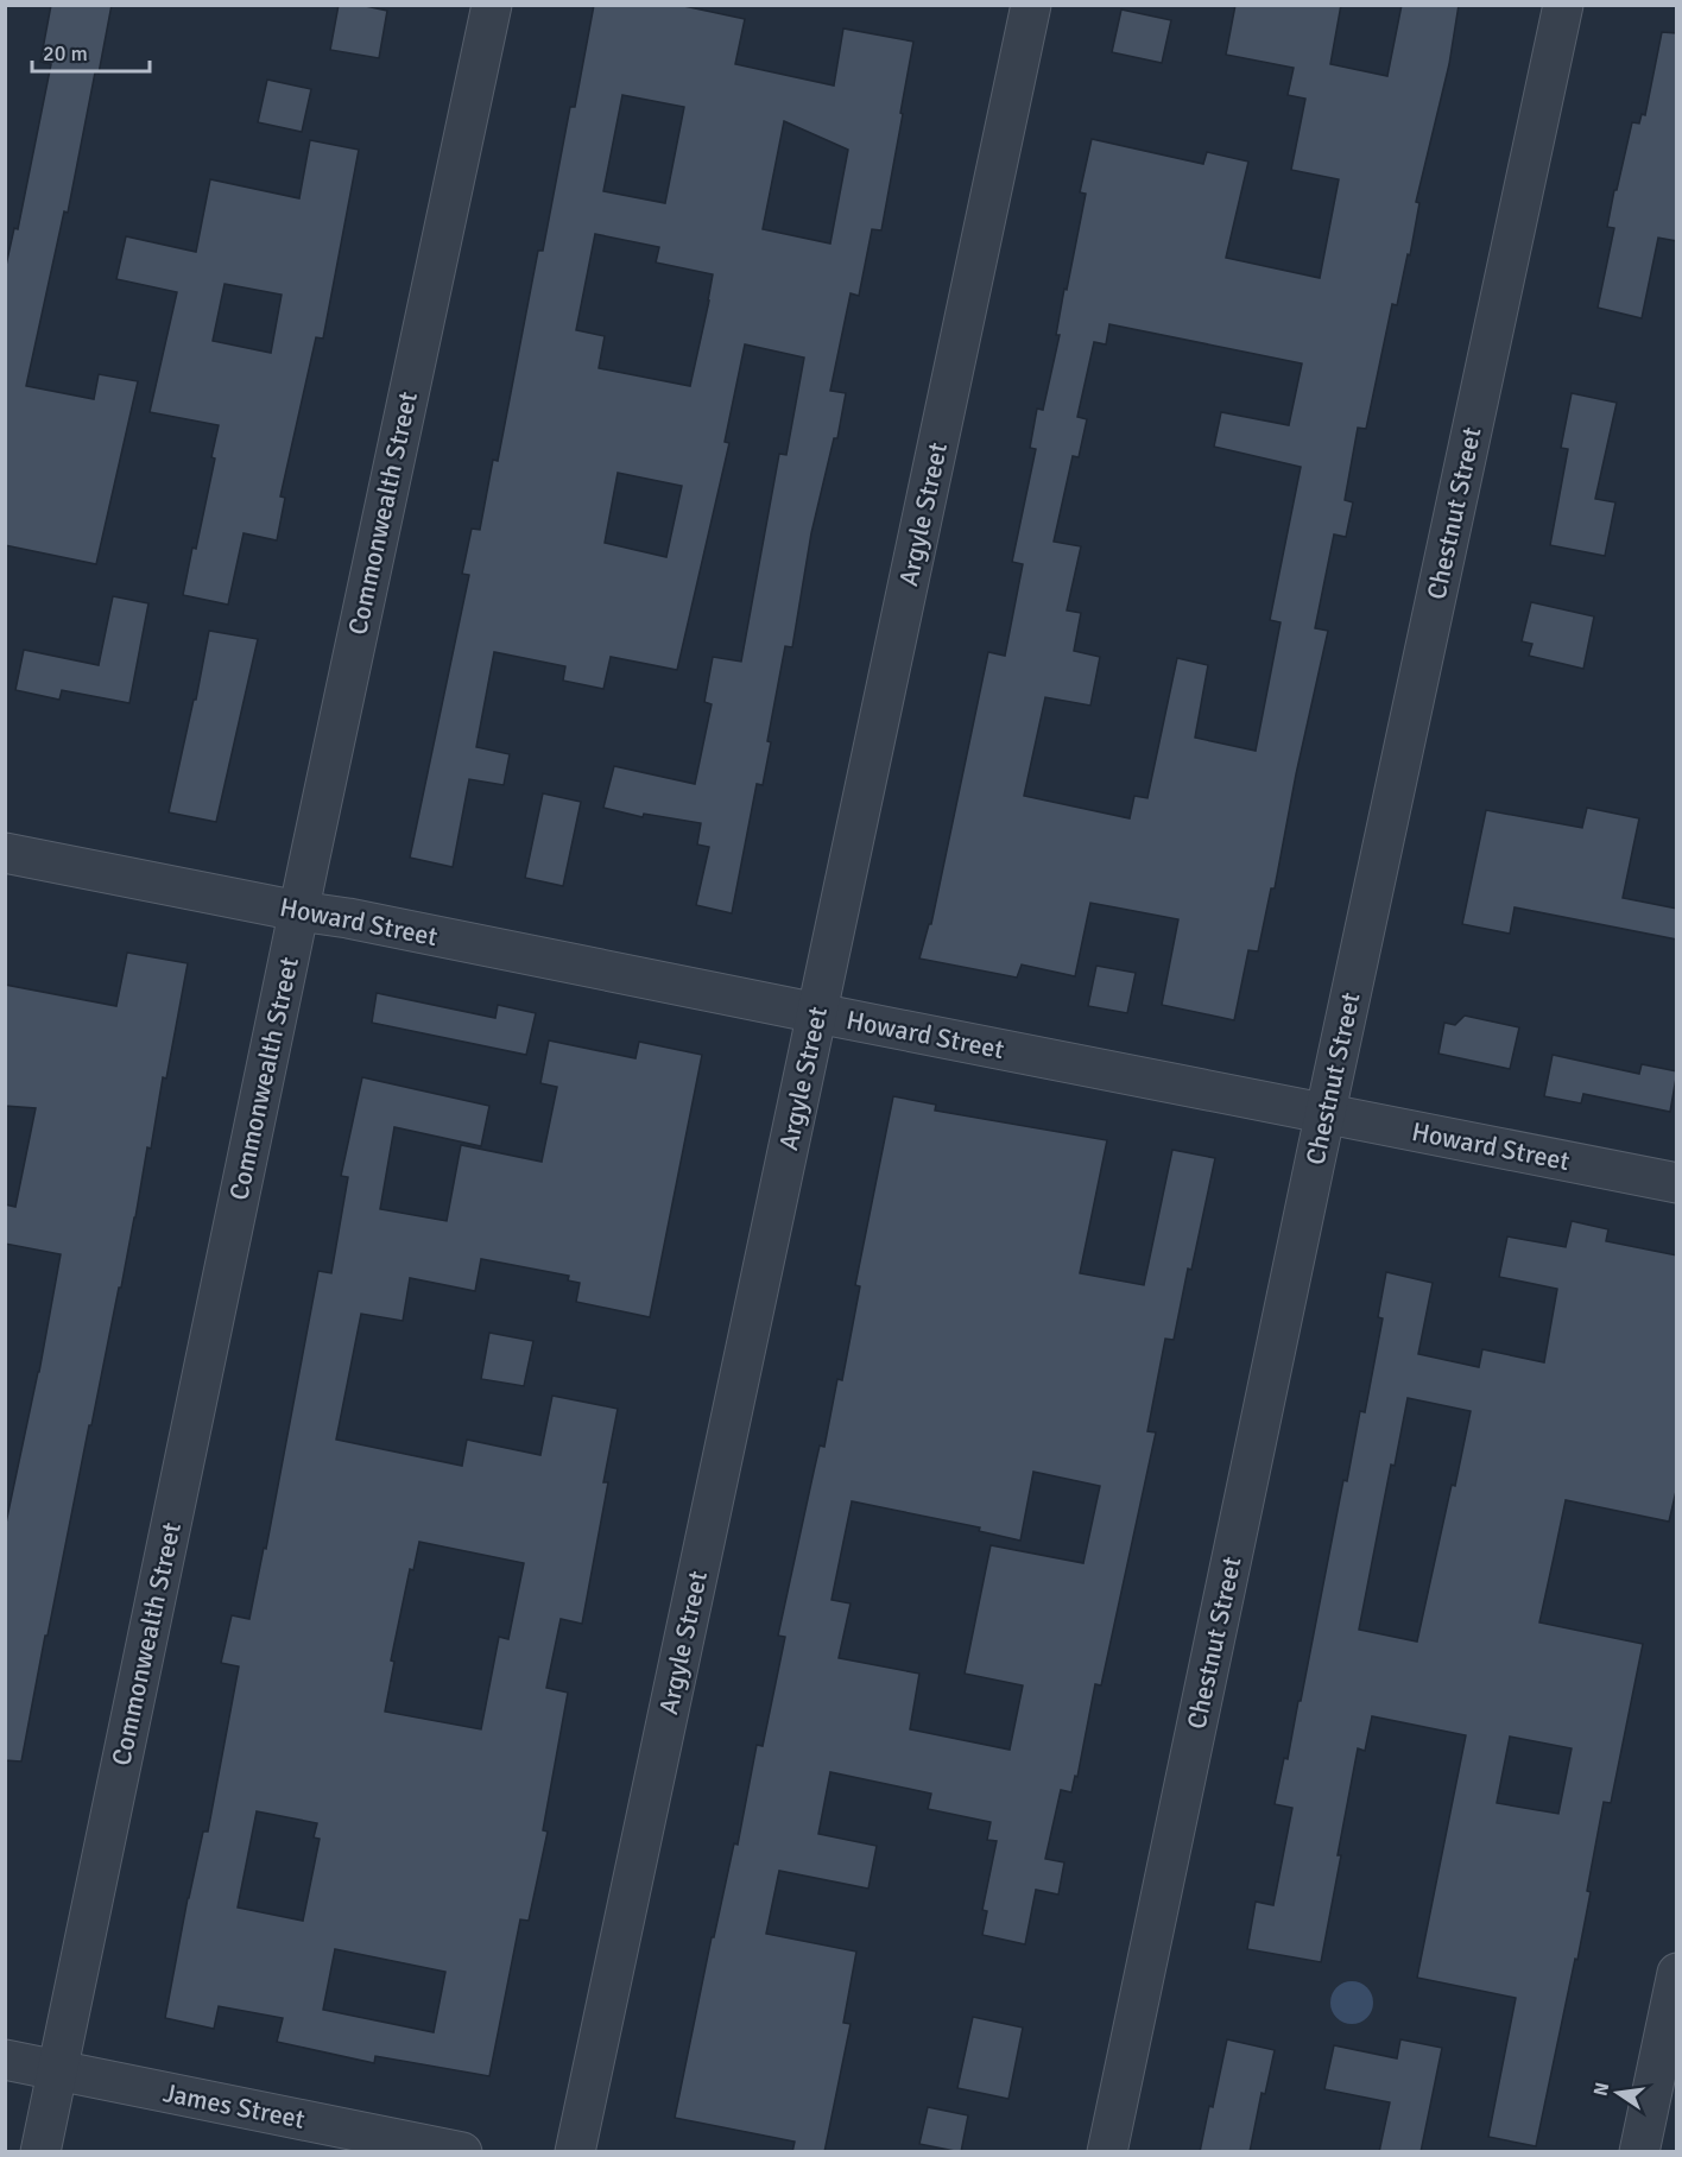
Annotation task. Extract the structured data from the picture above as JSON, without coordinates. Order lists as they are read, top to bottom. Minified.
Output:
{"streets":{"street":["Commonwealth Street","Chestnut Street","Argyle Street","Howard Street","James Street"]},"crossings":[["Commonwealth Street","Howard Street"],["Commonwealth Street","James Street"],["Chestnut Street","Howard Street"],["Argyle Street","Howard Street"]],"scale_bar":"20 m","north":"left"}
